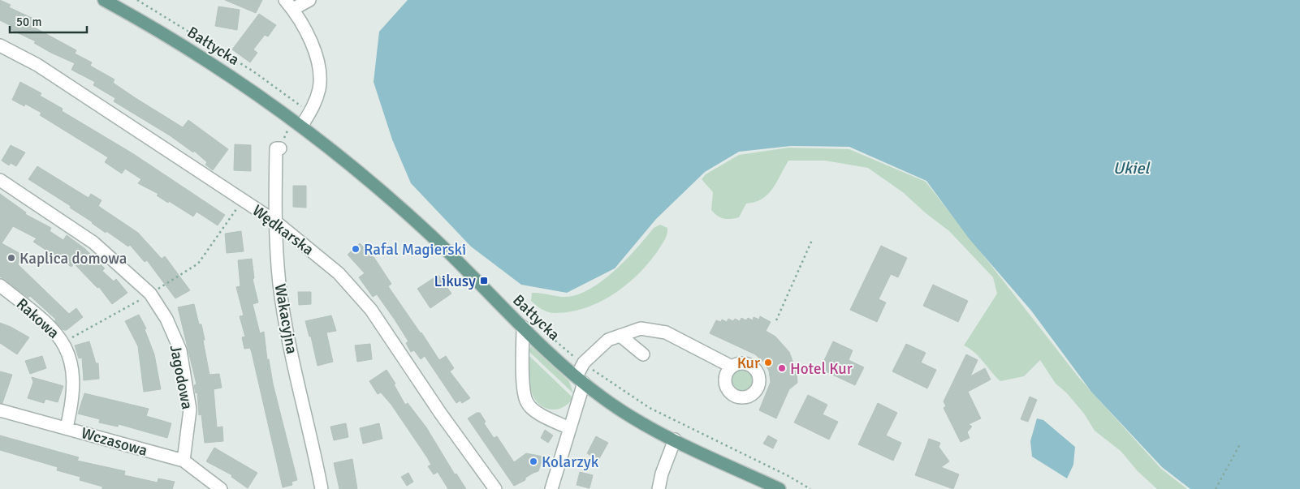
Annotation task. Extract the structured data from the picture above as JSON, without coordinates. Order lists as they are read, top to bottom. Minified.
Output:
{"streets":{"main road":["Bałtycka"],"street":["Wędkarska","Rakowa","Wakacyjna","Jagodowa","Wczasowa"]},"crossings":[["Wędkarska","Wakacyjna"],["Rakowa","Wczasowa"],["Jagodowa","Wczasowa"]],"water":["Ukiel"],"places":{"other":["Rafal Magierski","Kaplica domowa","Kur","Hotel Kur","Kolarzyk"],"transit":["Likusy"]},"scale_bar":"50 m"}
